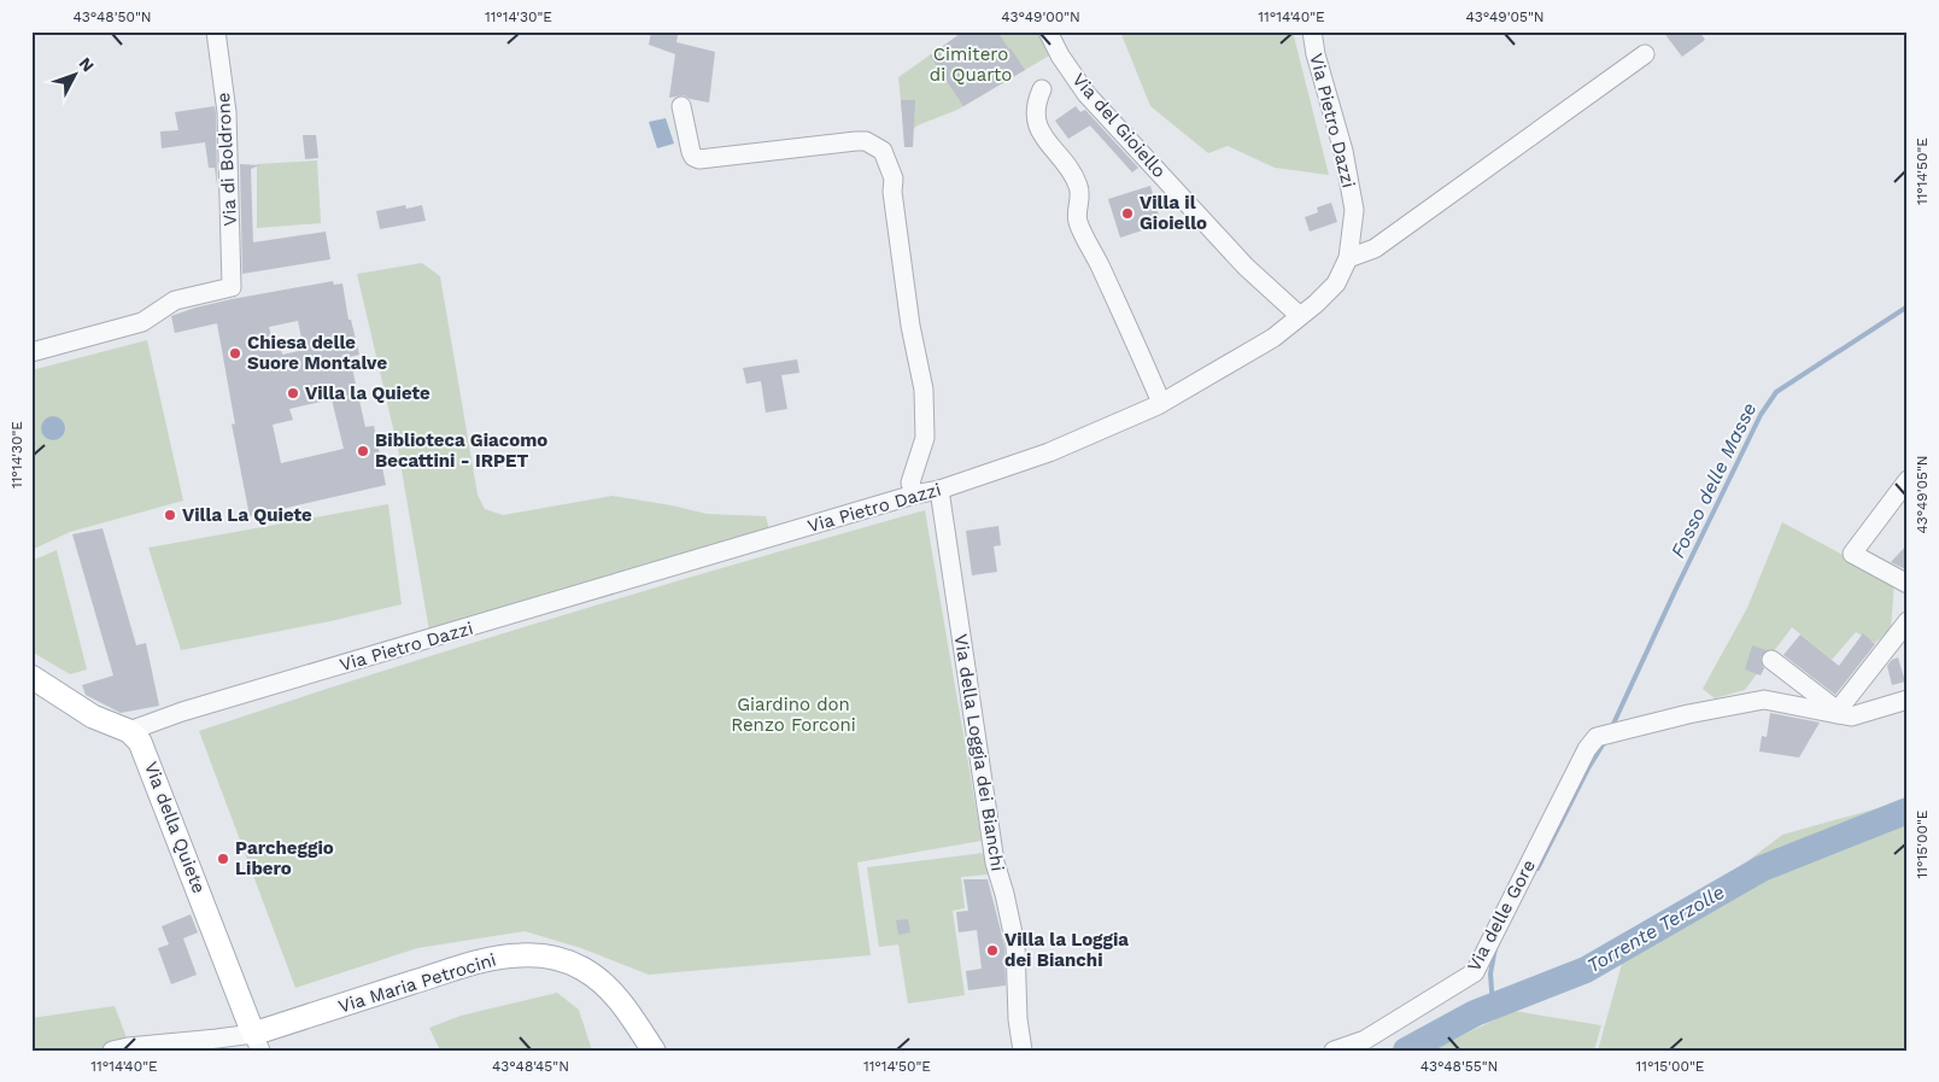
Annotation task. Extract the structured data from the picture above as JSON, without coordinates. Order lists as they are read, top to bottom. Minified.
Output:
{"streets":{"main road":["Via della Quiete","Via Maria Petrocini"],"street":["Via Pietro Dazzi","Via del Gioiello","Via di Boldrone","Via della Loggia dei Bianchi","Via delle Gore"]},"crossings":[["Via Pietro Dazzi","Via del Gioiello"],["Via Pietro Dazzi","Via della Loggia dei Bianchi"],["Via Pietro Dazzi","Via della Quiete"],["Via della Quiete","Via Maria Petrocini"]],"water":["Fosso delle Masse","Torrente Terzolle"],"parks":["Cimitero di Quarto","Giardino don Renzo Forconi"],"places":["Villa il Gioiello","Chiesa delle Suore Montalve","Villa la Quiete","Biblioteca Giacomo Becattini - IRPET","Villa La Quiete","Parcheggio Libero","Villa la Loggia dei Bianchi"],"north":"top right","coordinates":["43°48'50\"N","11°14'30\"E","43°49'00\"N","11°14'40\"E","43°49'05\"N","11°14'50\"E","11°15'00\"E","43°48'45\"N","43°48'55\"N"]}
